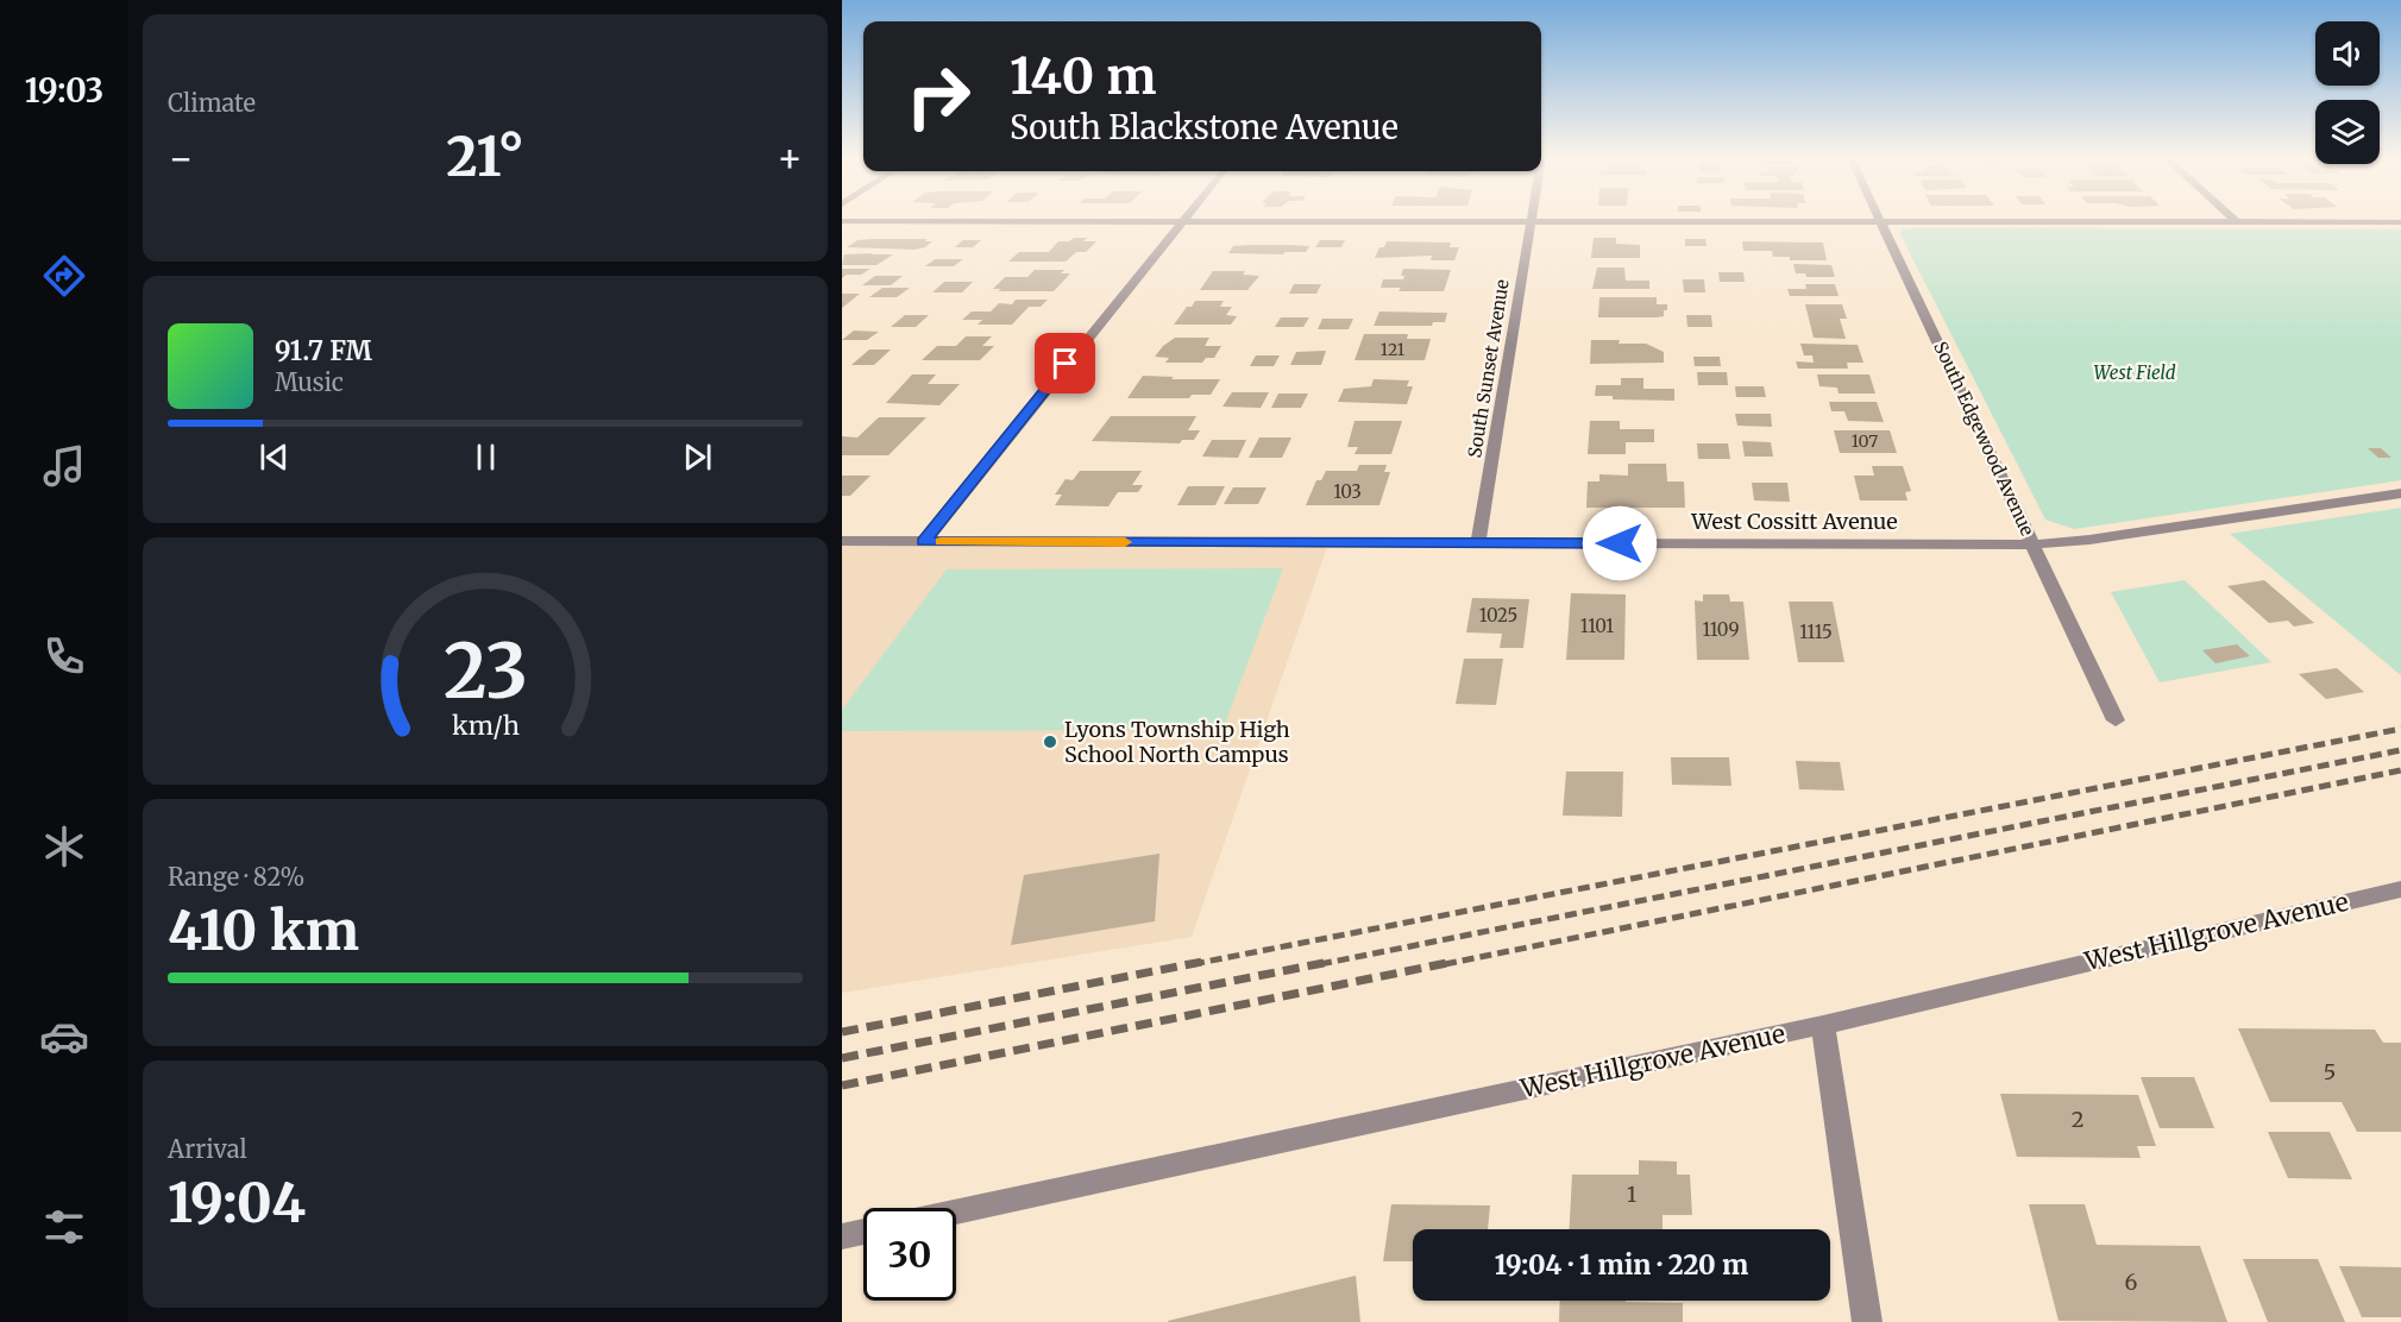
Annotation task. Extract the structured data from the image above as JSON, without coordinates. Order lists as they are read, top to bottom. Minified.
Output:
{"streets":{"street":["South Sunset Avenue","South Edgewood Avenue","West Cossitt Avenue","West Hillgrove Avenue"]},"crossings":[["South Sunset Avenue","West Cossitt Avenue"],["South Edgewood Avenue","West Cossitt Avenue"]],"parks":["West Field"],"places":["Lyons Township High School North Campus"],"house_numbers":["121","107","103","1025","1101","1109","1115","5","2","1","6"],"page":{"tabs":"19:03","tile":["Climate",["Range · 82%","410 km"],["Arrival","19:04"]],"turn":["140 m","South Blackstone Avenue"],"heat":["−","21°","+"],"song":["91.7 FM","Music"],"limit":"30","trip":"19:04 · 1 min · 220 m","gauge":["23","km/h"]}}
